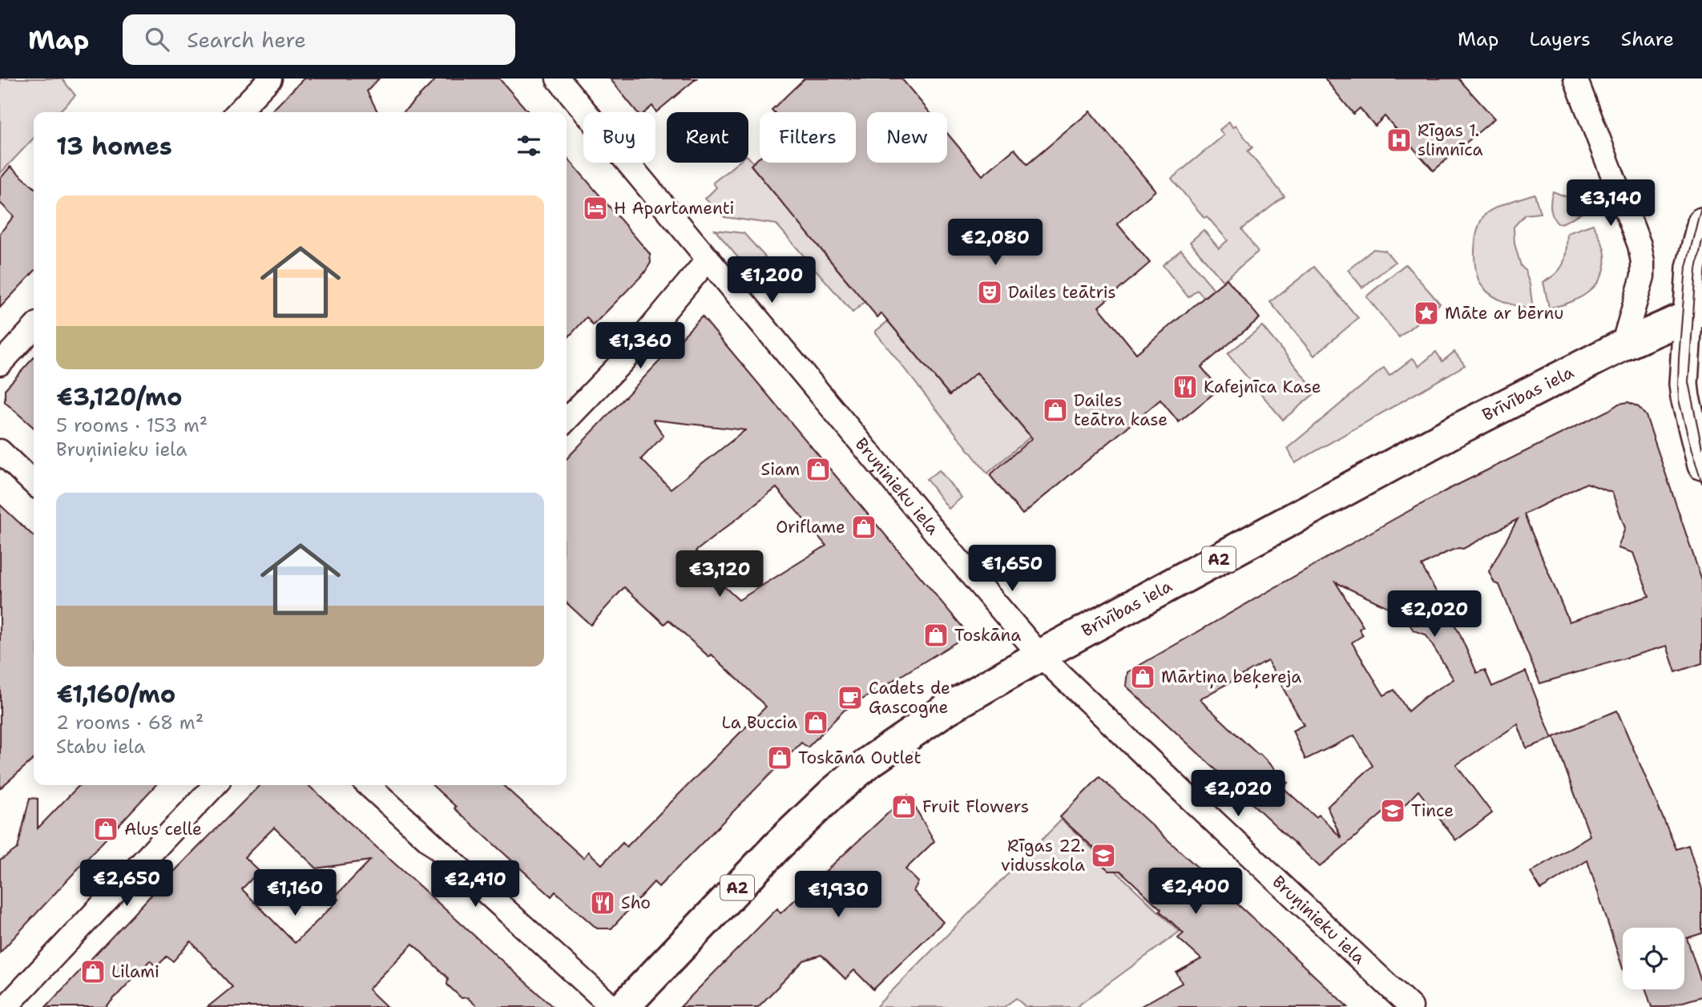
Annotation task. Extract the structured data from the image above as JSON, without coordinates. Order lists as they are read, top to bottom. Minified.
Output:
{"streets":{"highway":["Brīvības iela","A2"],"street":["Bruņinieku iela"]},"crossings":[["Brīvības iela","Bruņinieku iela"]],"places":{"hospital":["Rīgas 1. slimnīca"],"hotel":["H Apartamenti"],"theatre":["Dailes teātris"],"place":["Māte ar bērnu"],"restaurant":["Kafejnīca Kase","Sho"],"shop":["Dailes teātra kase","Siam","Oriflame","Toskāna","Mārtiņa beķereja","La Buccia","Toskāna Outlet","Fruit Flowers","Alus celle","Lilami"],"cafe":["Cadets de Gascogne"],"school or university":["Tince","Rīgas 22. vidusskola"]},"page":{"header":"Map","search":"Search here","nav":["Map","Layers","Share"],"chip":["Buy","Rent","Filters","New"],"heading":"13 homes","price":["€3,140","€2,080","€1,200","€1,360","€1,650","€3,120","€2,020","€2,020","€2,650","€2,410","€2,400","€1,160","€1,930"],"list":[{"name":"€3,120/mo","note":"5 rooms · 153 m² · Bruņinieku iela"},{"name":"€1,160/mo","note":"2 rooms · 68 m² · Stabu iela"}]}}
